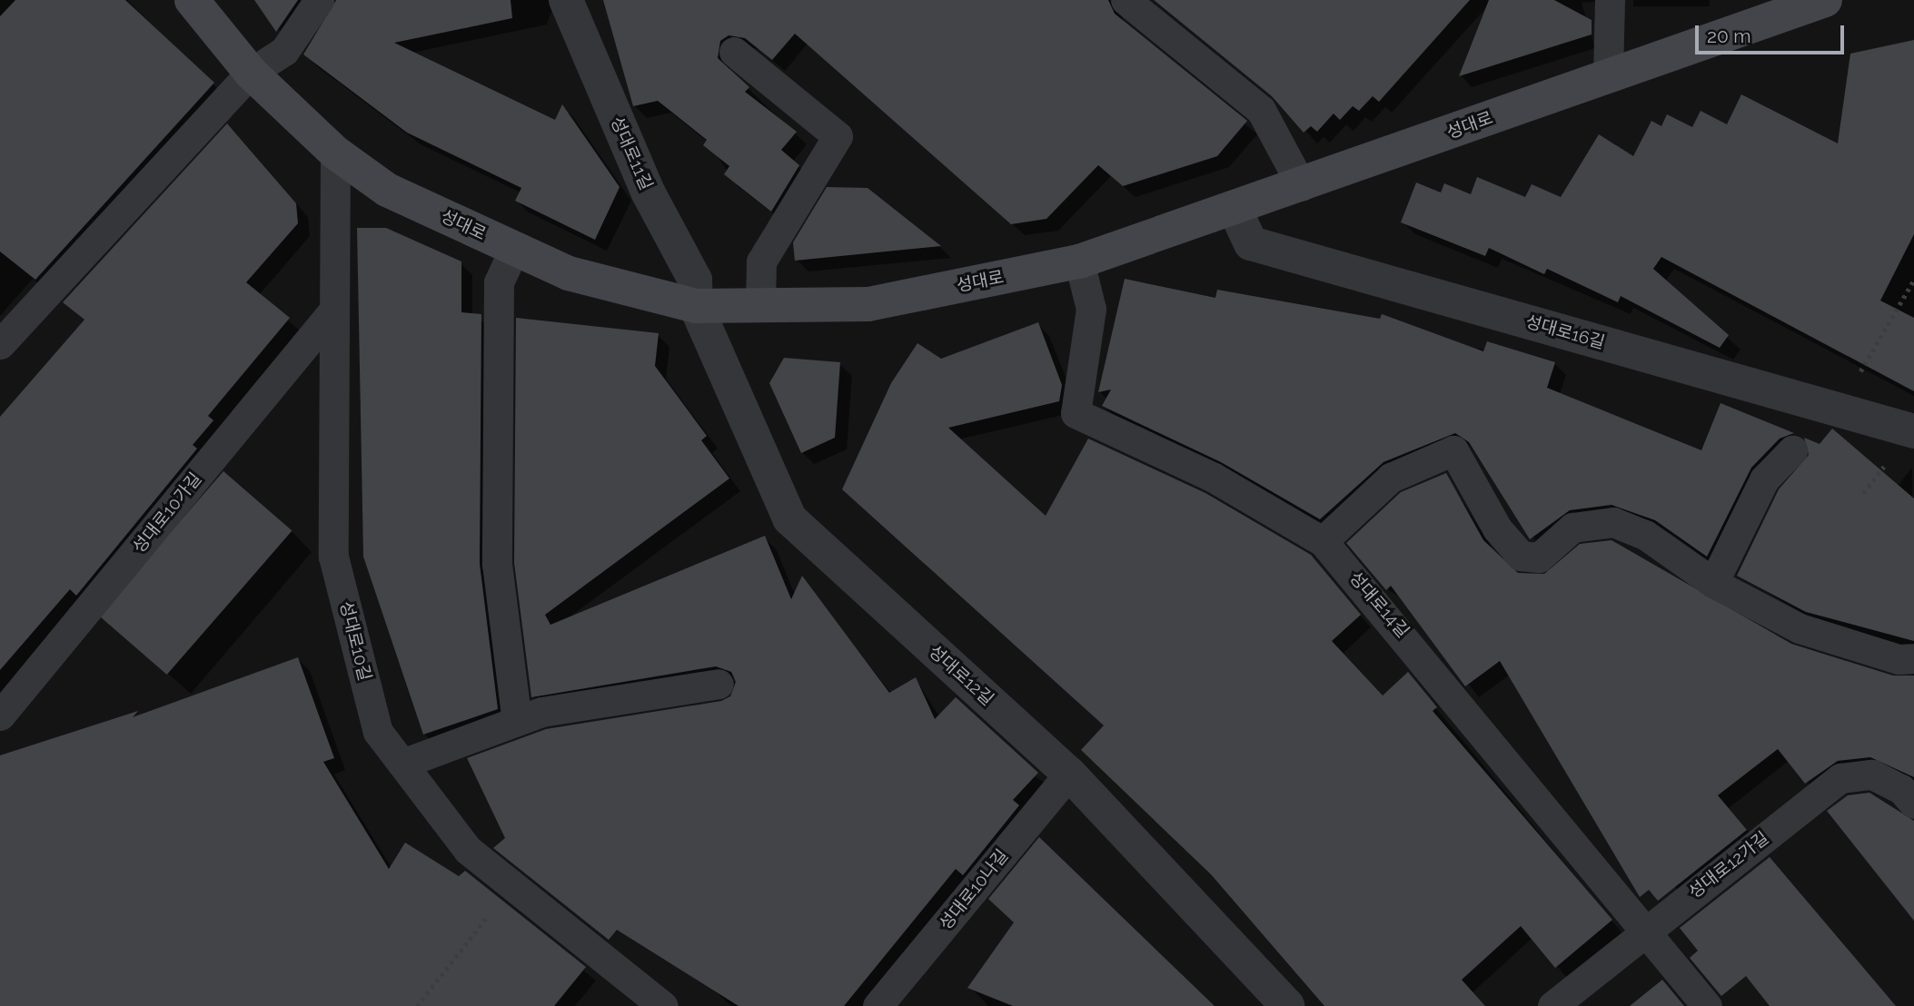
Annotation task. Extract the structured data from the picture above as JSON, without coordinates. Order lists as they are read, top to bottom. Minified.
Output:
{"streets":{"street":["성대로","성대로11길","성대로16길","성대로12길"],"lane":["성대로10가길","성대로14길","성대로10길","성대로12가길","성대로10나길"]},"crossings":[["성대로","성대로11길"],["성대로","성대로16길"],["성대로","성대로14길"],["성대로","성대로10길"],["성대로","성대로12길"],["성대로11길","성대로12길"],["성대로10가길","성대로10길"],["성대로14길","성대로12가길"],["성대로12길","성대로10나길"]],"scale_bar":"20 m"}
